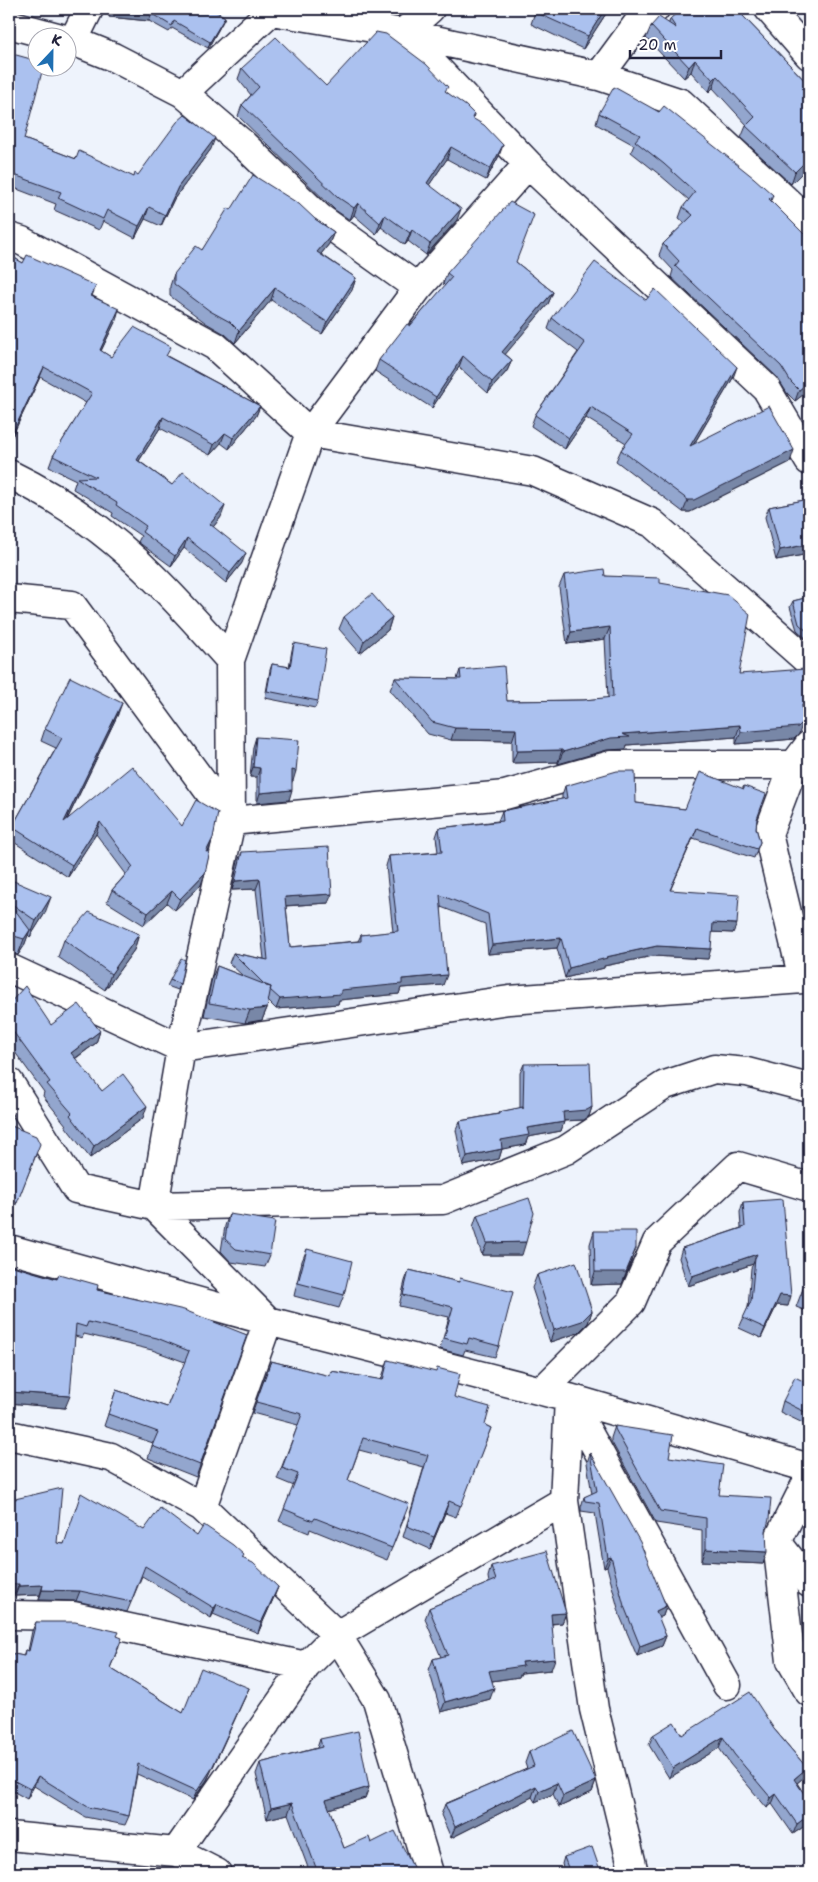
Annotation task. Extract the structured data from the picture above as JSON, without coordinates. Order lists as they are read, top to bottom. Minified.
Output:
{"scale_bar":"20 m","north":"top"}
